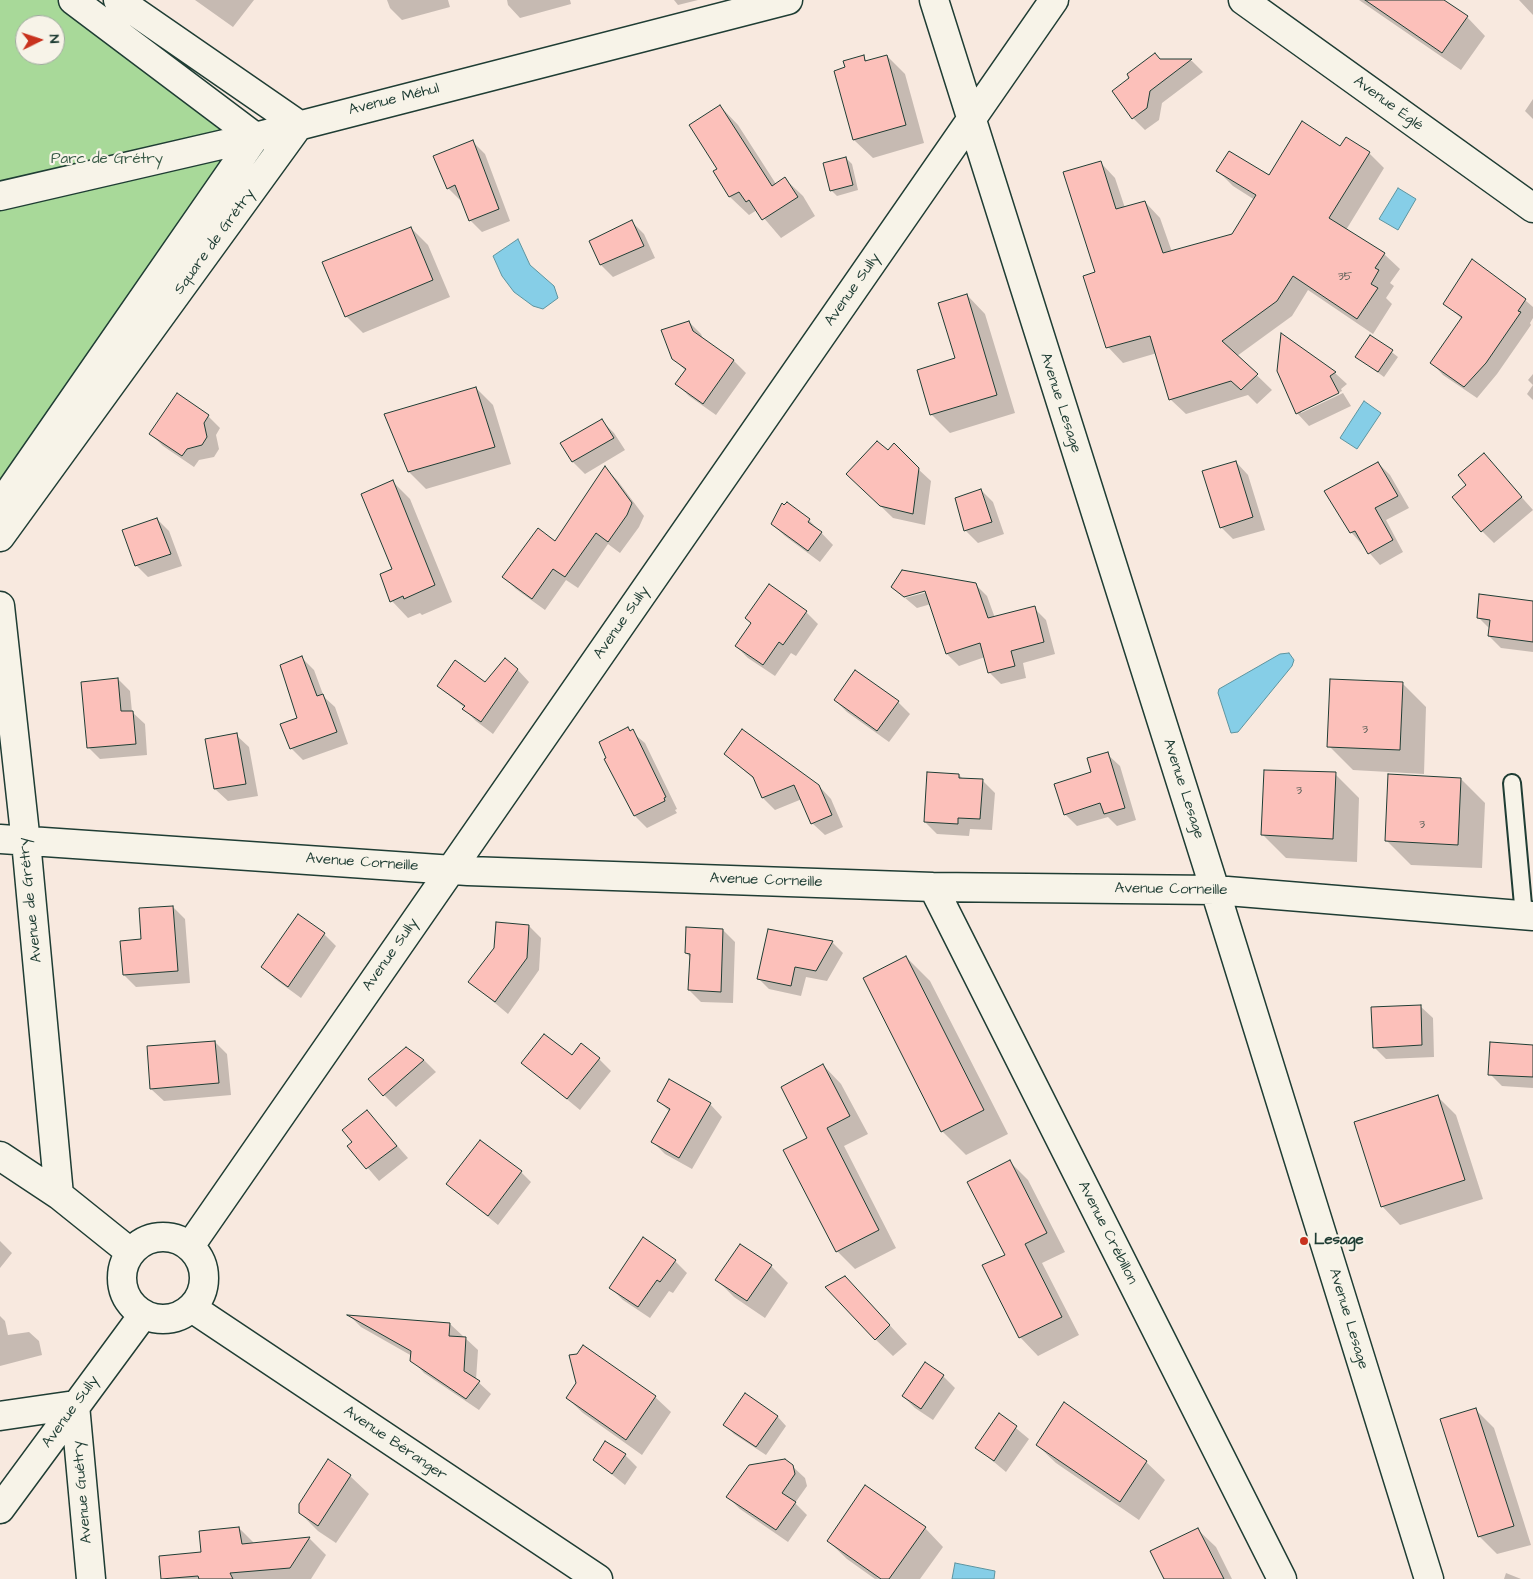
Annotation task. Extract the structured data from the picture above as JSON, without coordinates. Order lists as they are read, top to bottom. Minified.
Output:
{"streets":{"street":["Avenue Méhul","Avenue Églé","Square de Grétry","Avenue Sully","Avenue Lesage","Avenue Corneille","Avenue de Grétry","Avenue Crébillon","Avenue Béranger","Avenue Guétry"]},"crossings":[["Avenue Méhul","Square de Grétry"],["Avenue Sully","Avenue Lesage"],["Avenue Sully","Avenue Corneille"],["Avenue Sully","Avenue Béranger"],["Avenue Sully","Avenue Guétry"],["Avenue Lesage","Avenue Corneille"],["Avenue Corneille","Avenue de Grétry"],["Avenue Corneille","Avenue Crébillon"]],"parks":["Parc de Grétry"],"places":["Lesage"],"house_numbers":["35","3","3","3"],"north":"right"}
